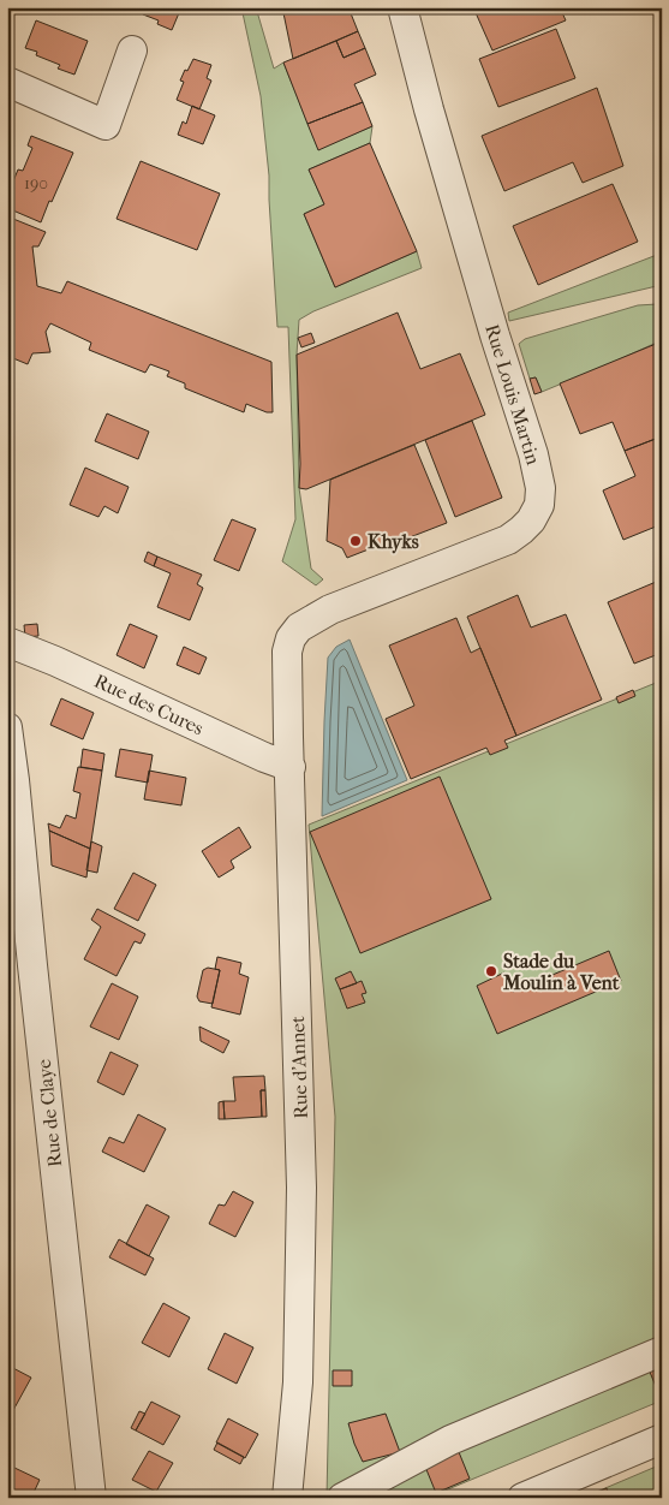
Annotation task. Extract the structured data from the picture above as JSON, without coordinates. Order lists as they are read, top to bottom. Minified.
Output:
{"streets":{"street":["Rue Louis Martin","Rue des Cures","Rue d'Annet","Rue de Claye"]},"crossings":[["Rue Louis Martin","Rue d'Annet"],["Rue des Cures","Rue d'Annet"]],"places":["Khyks","Stade du Moulin à Vent"],"house_numbers":["190"]}
